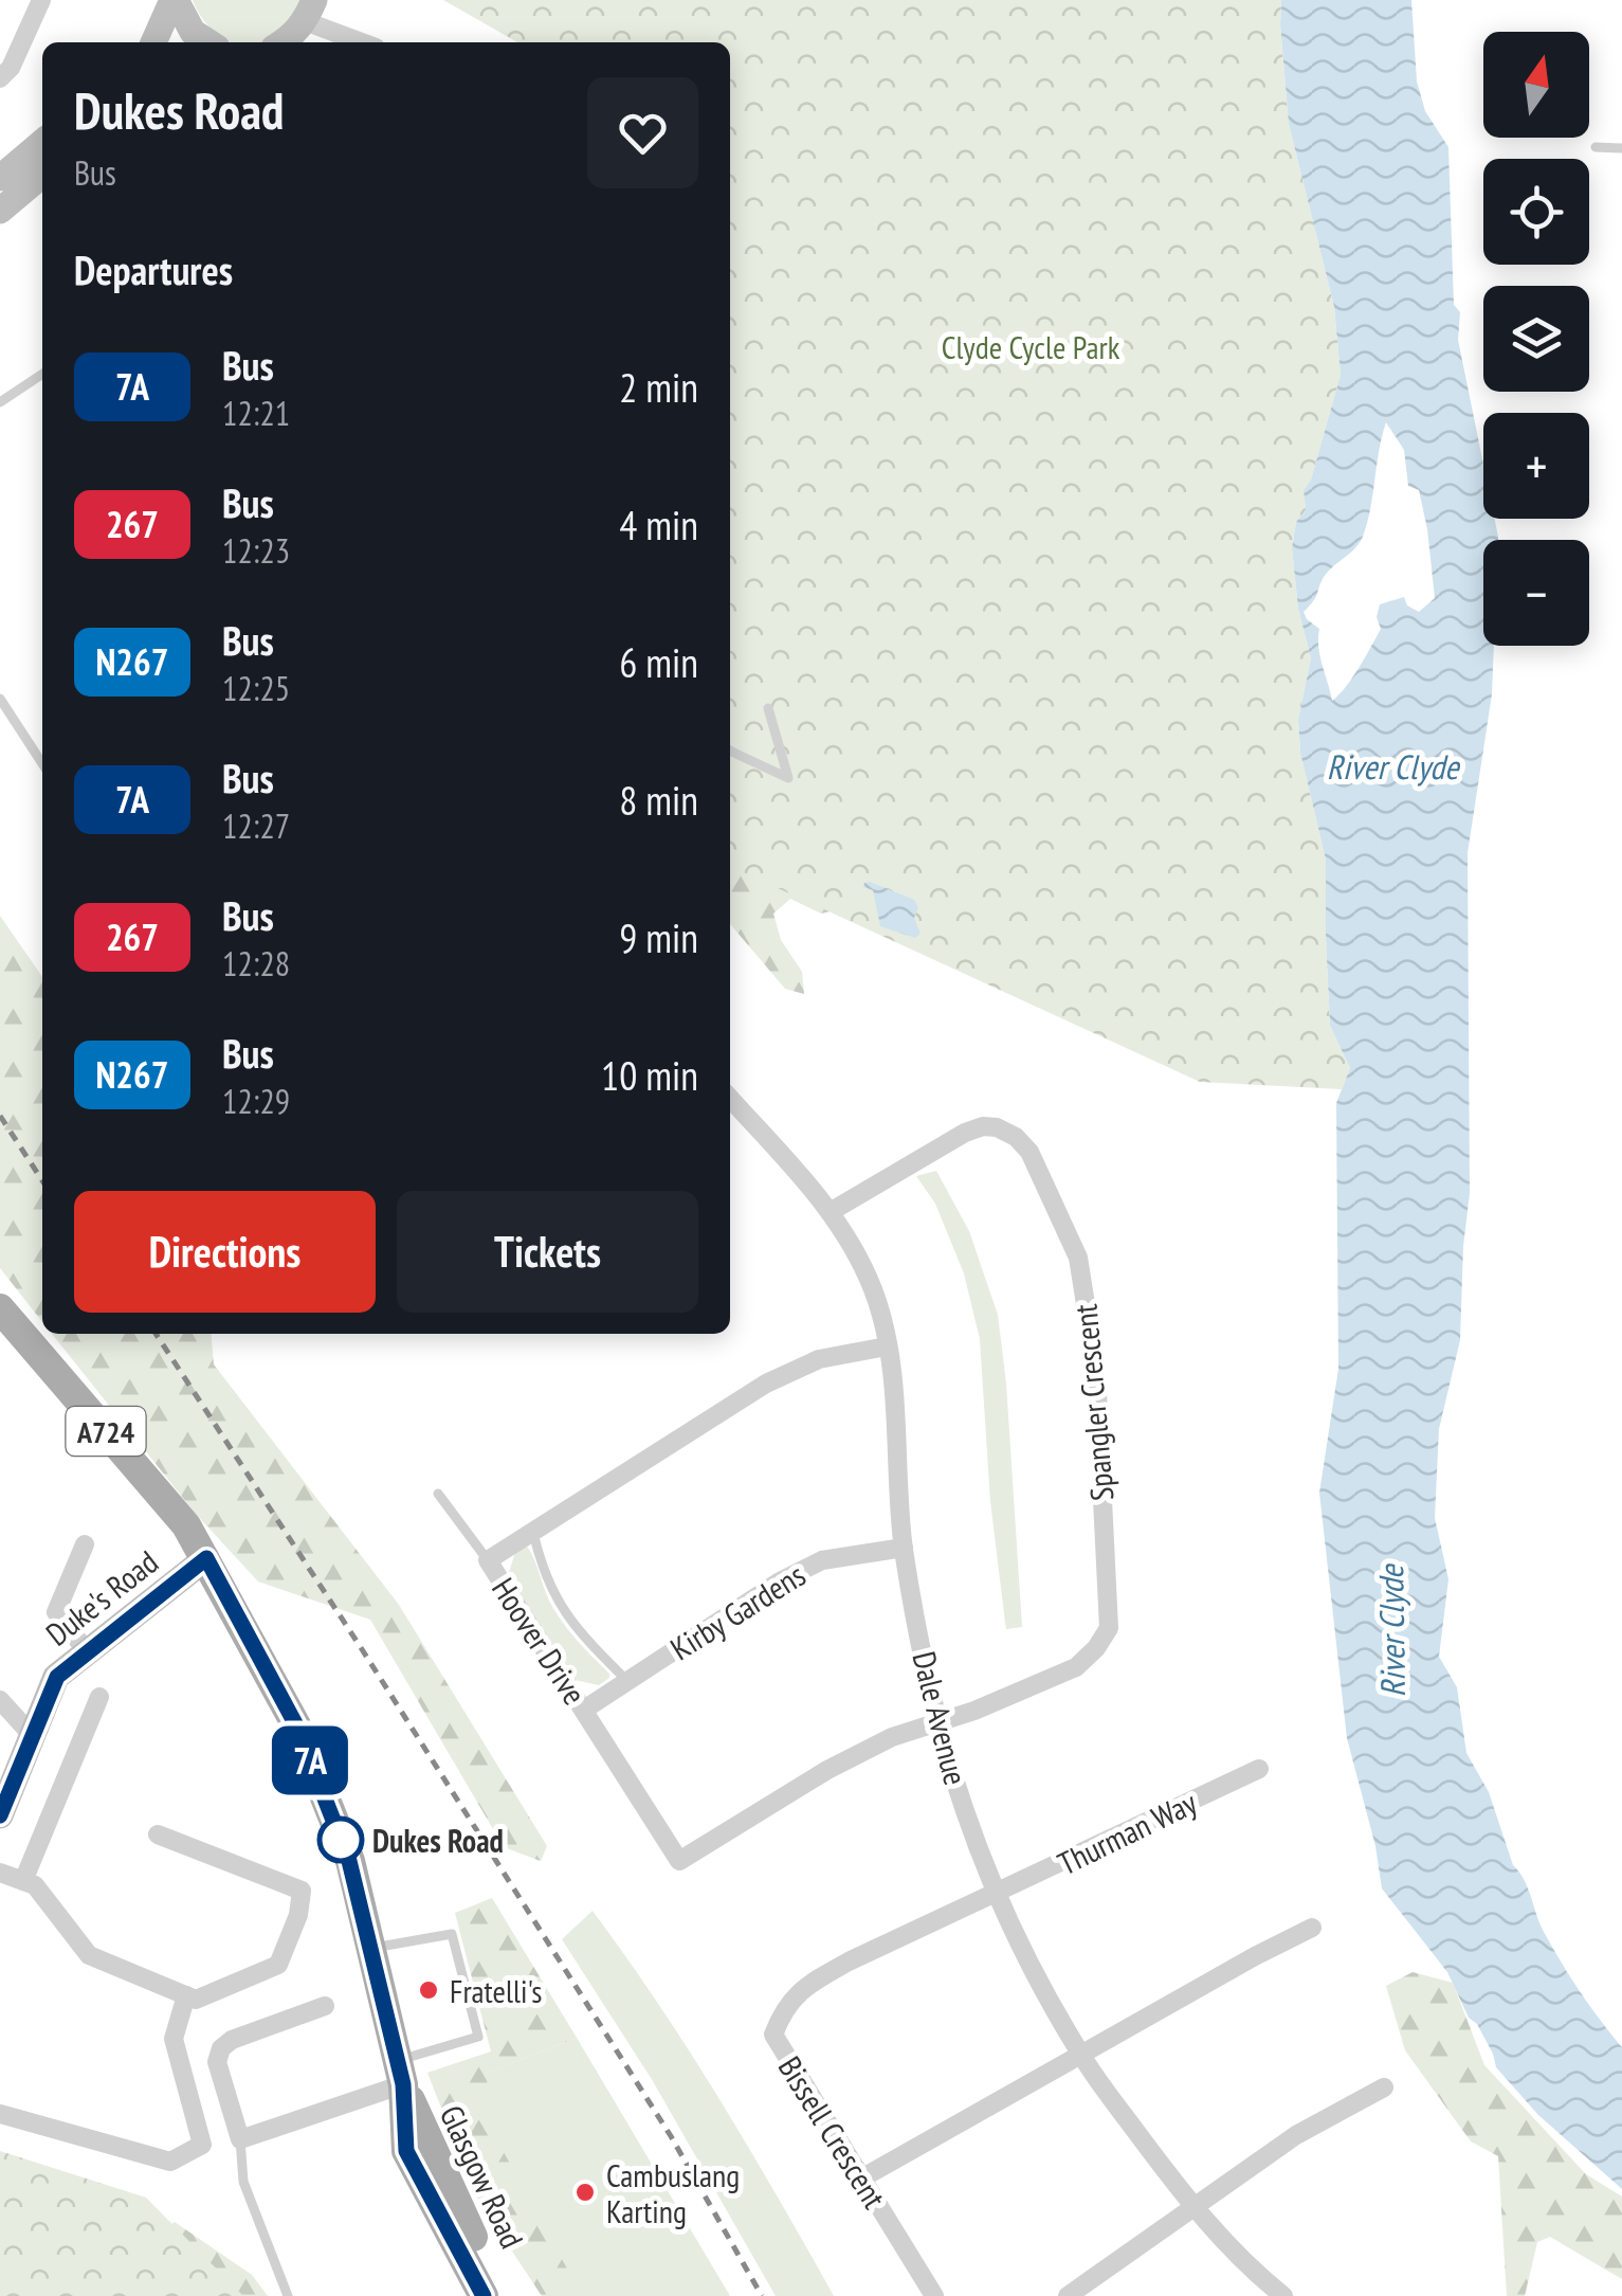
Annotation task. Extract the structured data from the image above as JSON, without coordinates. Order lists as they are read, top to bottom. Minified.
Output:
{"streets":{"main road":["A724","Duke's Road","Glasgow Road"],"street":["Spangler Crescent","Kirby Gardens","Hoover Drive","Dale Avenue","Thurman Way","Bissell Crescent"]},"crossings":[["Spangler Crescent","Hoover Drive"],["Spangler Crescent","Dale Avenue"],["A724","Duke's Road"],["A724","Glasgow Road"],["Duke's Road","Glasgow Road"],["Kirby Gardens","Hoover Drive"],["Kirby Gardens","Dale Avenue"],["Hoover Drive","Dale Avenue"],["Dale Avenue","Thurman Way"],["Dale Avenue","Bissell Crescent"],["Thurman Way","Bissell Crescent"]],"water":["River Clyde"],"parks":["Clyde Cycle Park"],"places":["Dukes Road","Fratelli's","Cambuslang Karting"],"lines":["bus line 7A"],"north":"top","page":{"on_map":"7A","map_buttons":["+","−"],"heading":[["Dukes Road","Bus"],"Departures"],"list":[{"mark":"7A","name":"Bus","note":"12:21","value":"2 min"},{"mark":"267","name":"Bus","note":"12:23","value":"4 min"},{"mark":"N267","name":"Bus","note":"12:25","value":"6 min"},{"mark":"7A","name":"Bus","note":"12:27","value":"8 min"},{"mark":"267","name":"Bus","note":"12:28","value":"9 min"},{"mark":"N267","name":"Bus","note":"12:29","value":"10 min"}],"buttons":["Directions","Tickets"]}}
